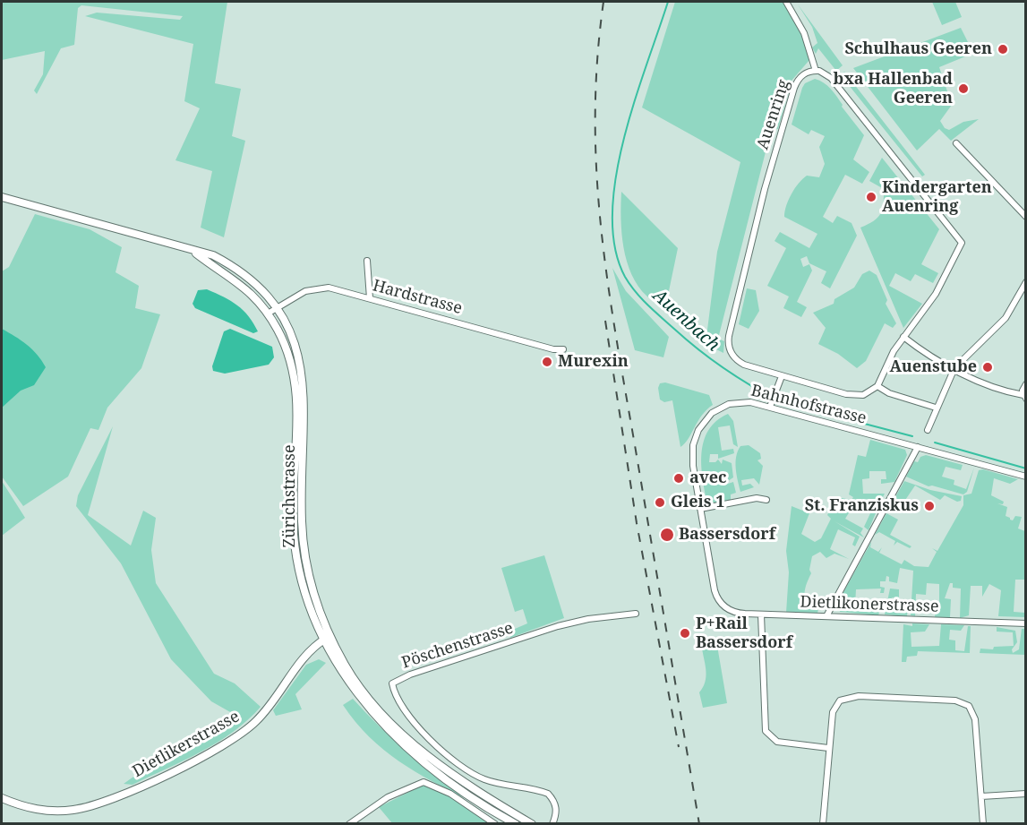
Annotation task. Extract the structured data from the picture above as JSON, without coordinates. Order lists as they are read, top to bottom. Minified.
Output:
{"streets":{"main road":["Zürichstrasse","Dietlikerstrasse"],"street":["Auenring","Hardstrasse","Bahnhofstrasse","Dietlikonerstrasse","Pöschenstrasse"]},"crossings":[["Hardstrasse","Zürichstrasse"],["Bahnhofstrasse","Dietlikonerstrasse"],["Zürichstrasse","Dietlikerstrasse"]],"water":["Auenbach"],"places":["Schulhaus Geeren","bxa Hallenbad Geeren","Kindergarten Auenring","Murexin","Auenstube","avec","Gleis 1","St. Franziskus","Bassersdorf","P+Rail Bassersdorf"]}
